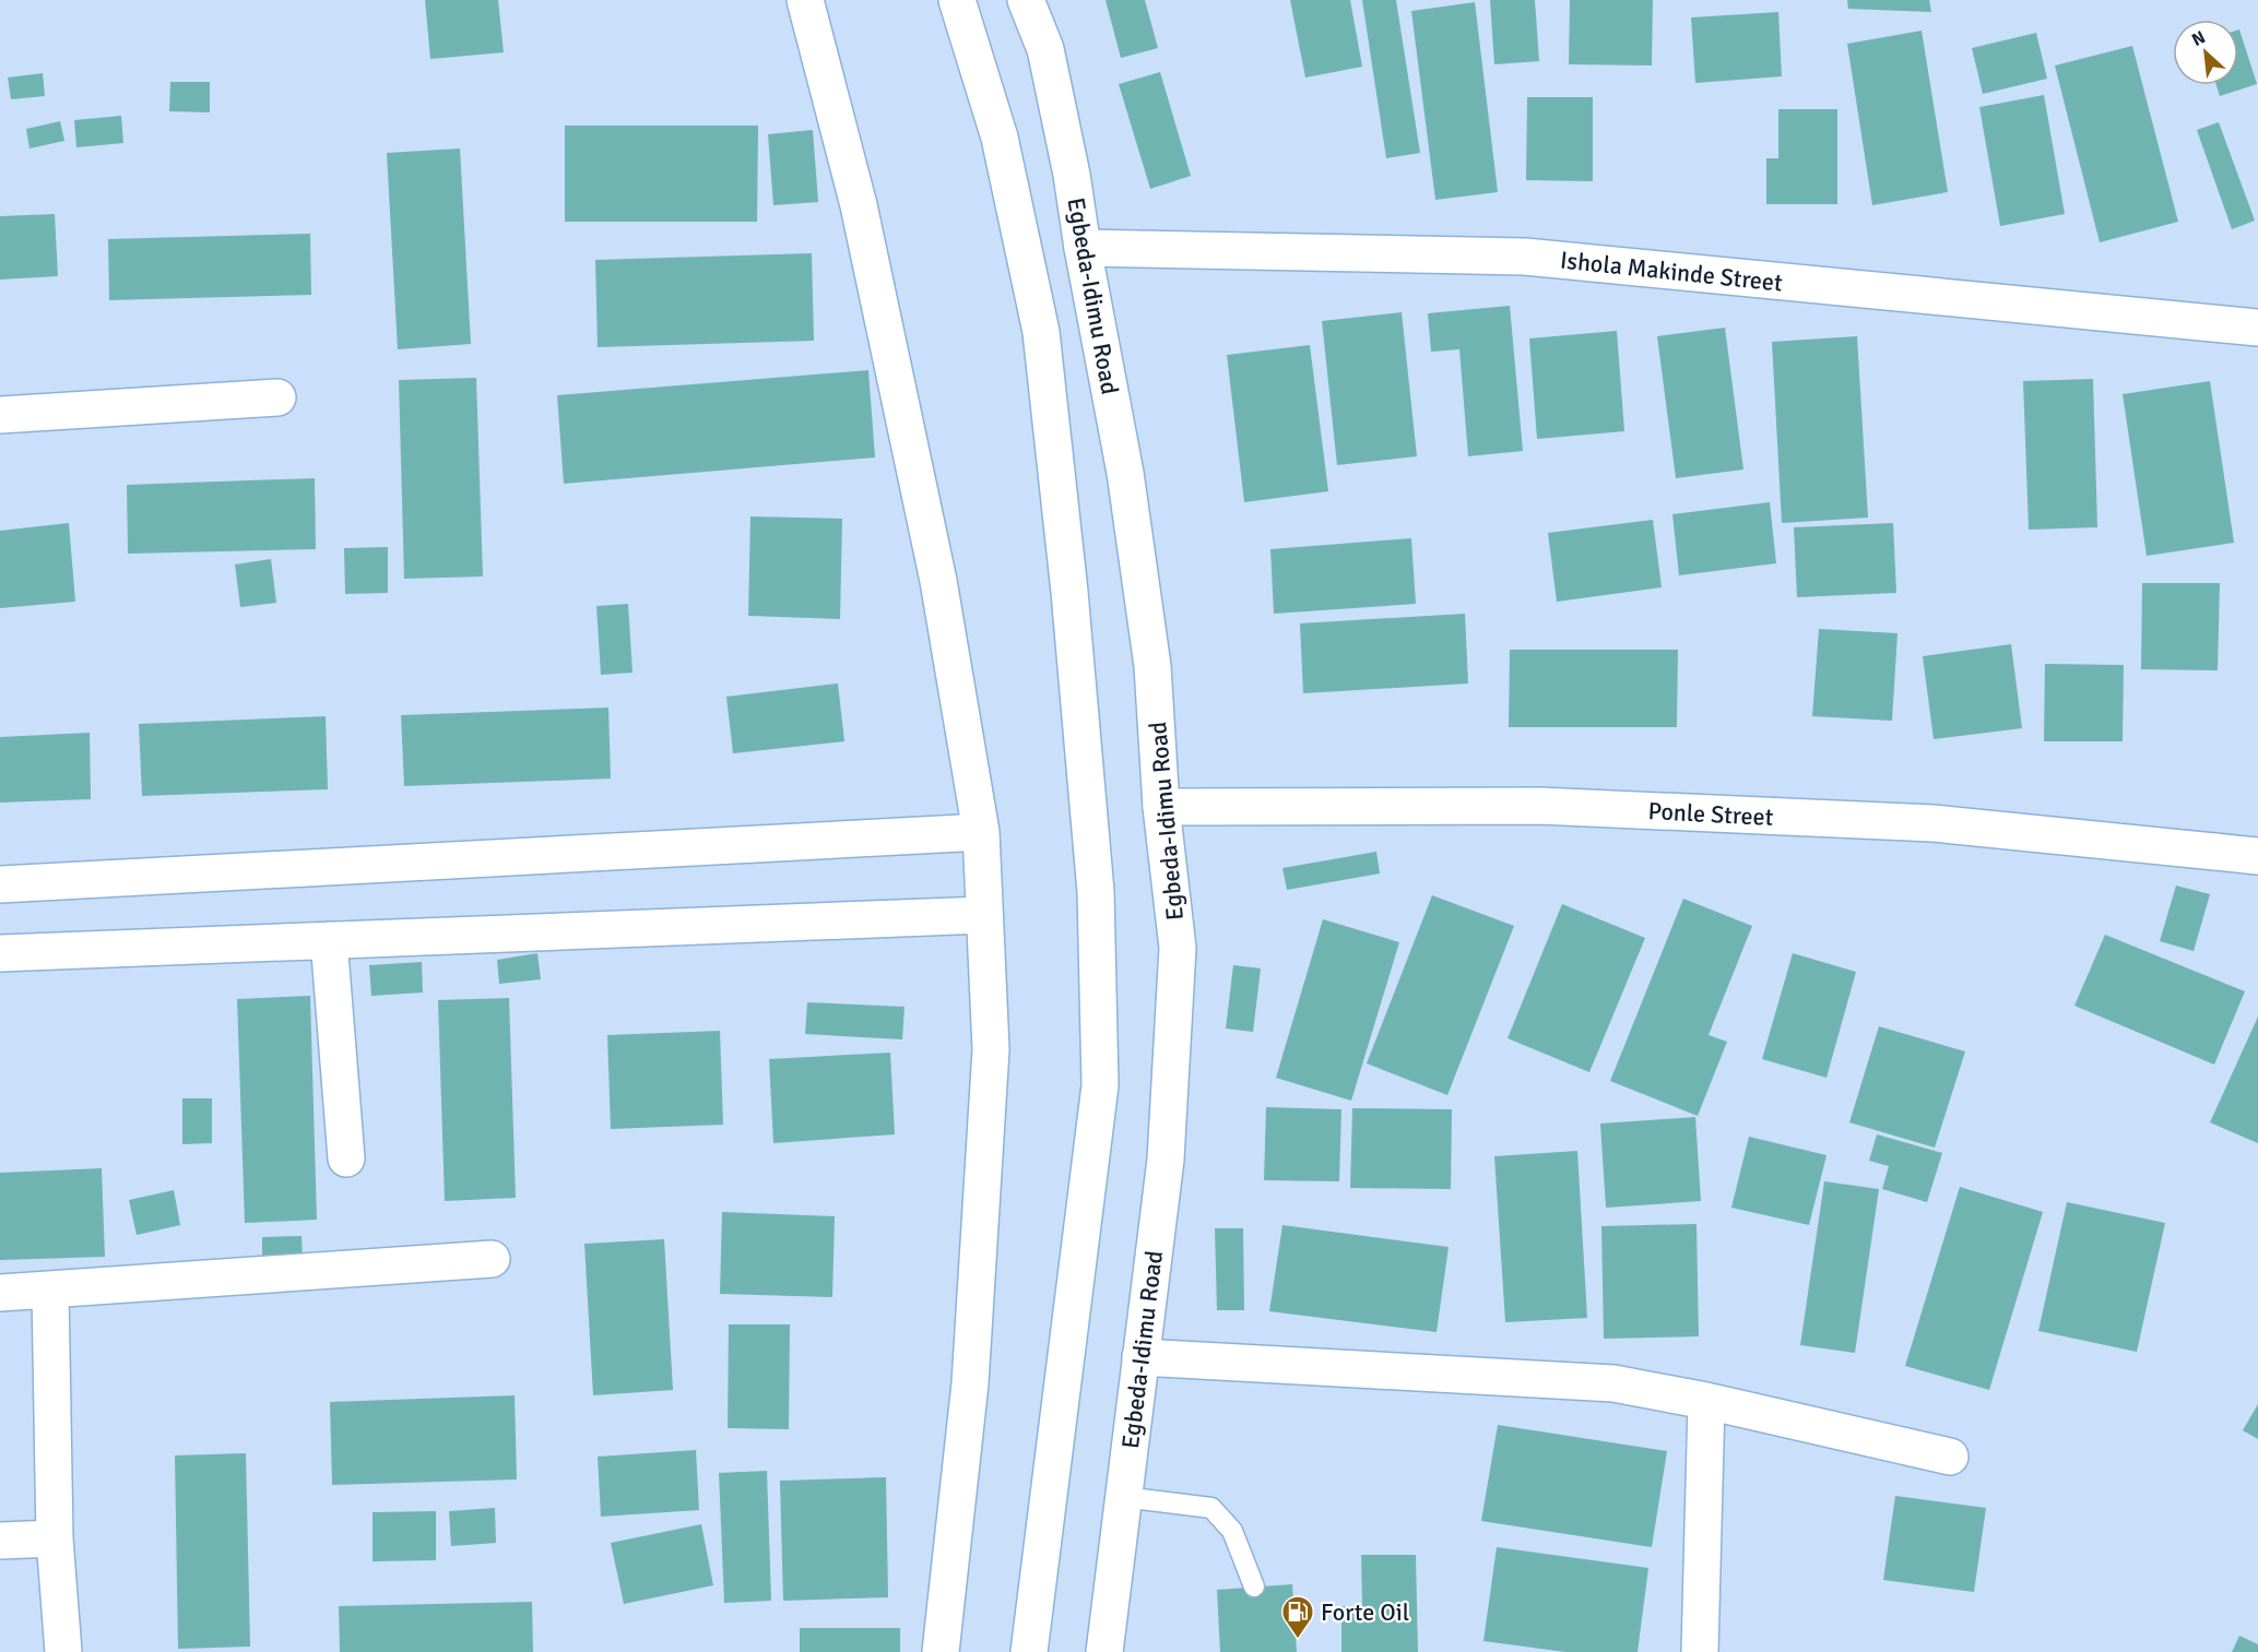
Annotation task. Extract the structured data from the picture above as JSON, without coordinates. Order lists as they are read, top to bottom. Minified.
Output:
{"streets":{"street":["Ishola Makinde Street","Egbeda-Idimu Road","Ponle Street"]},"crossings":[["Ishola Makinde Street","Egbeda-Idimu Road"],["Egbeda-Idimu Road","Ponle Street"]],"places":{"fuel station":["Forte Oil"]},"north":"top left"}
